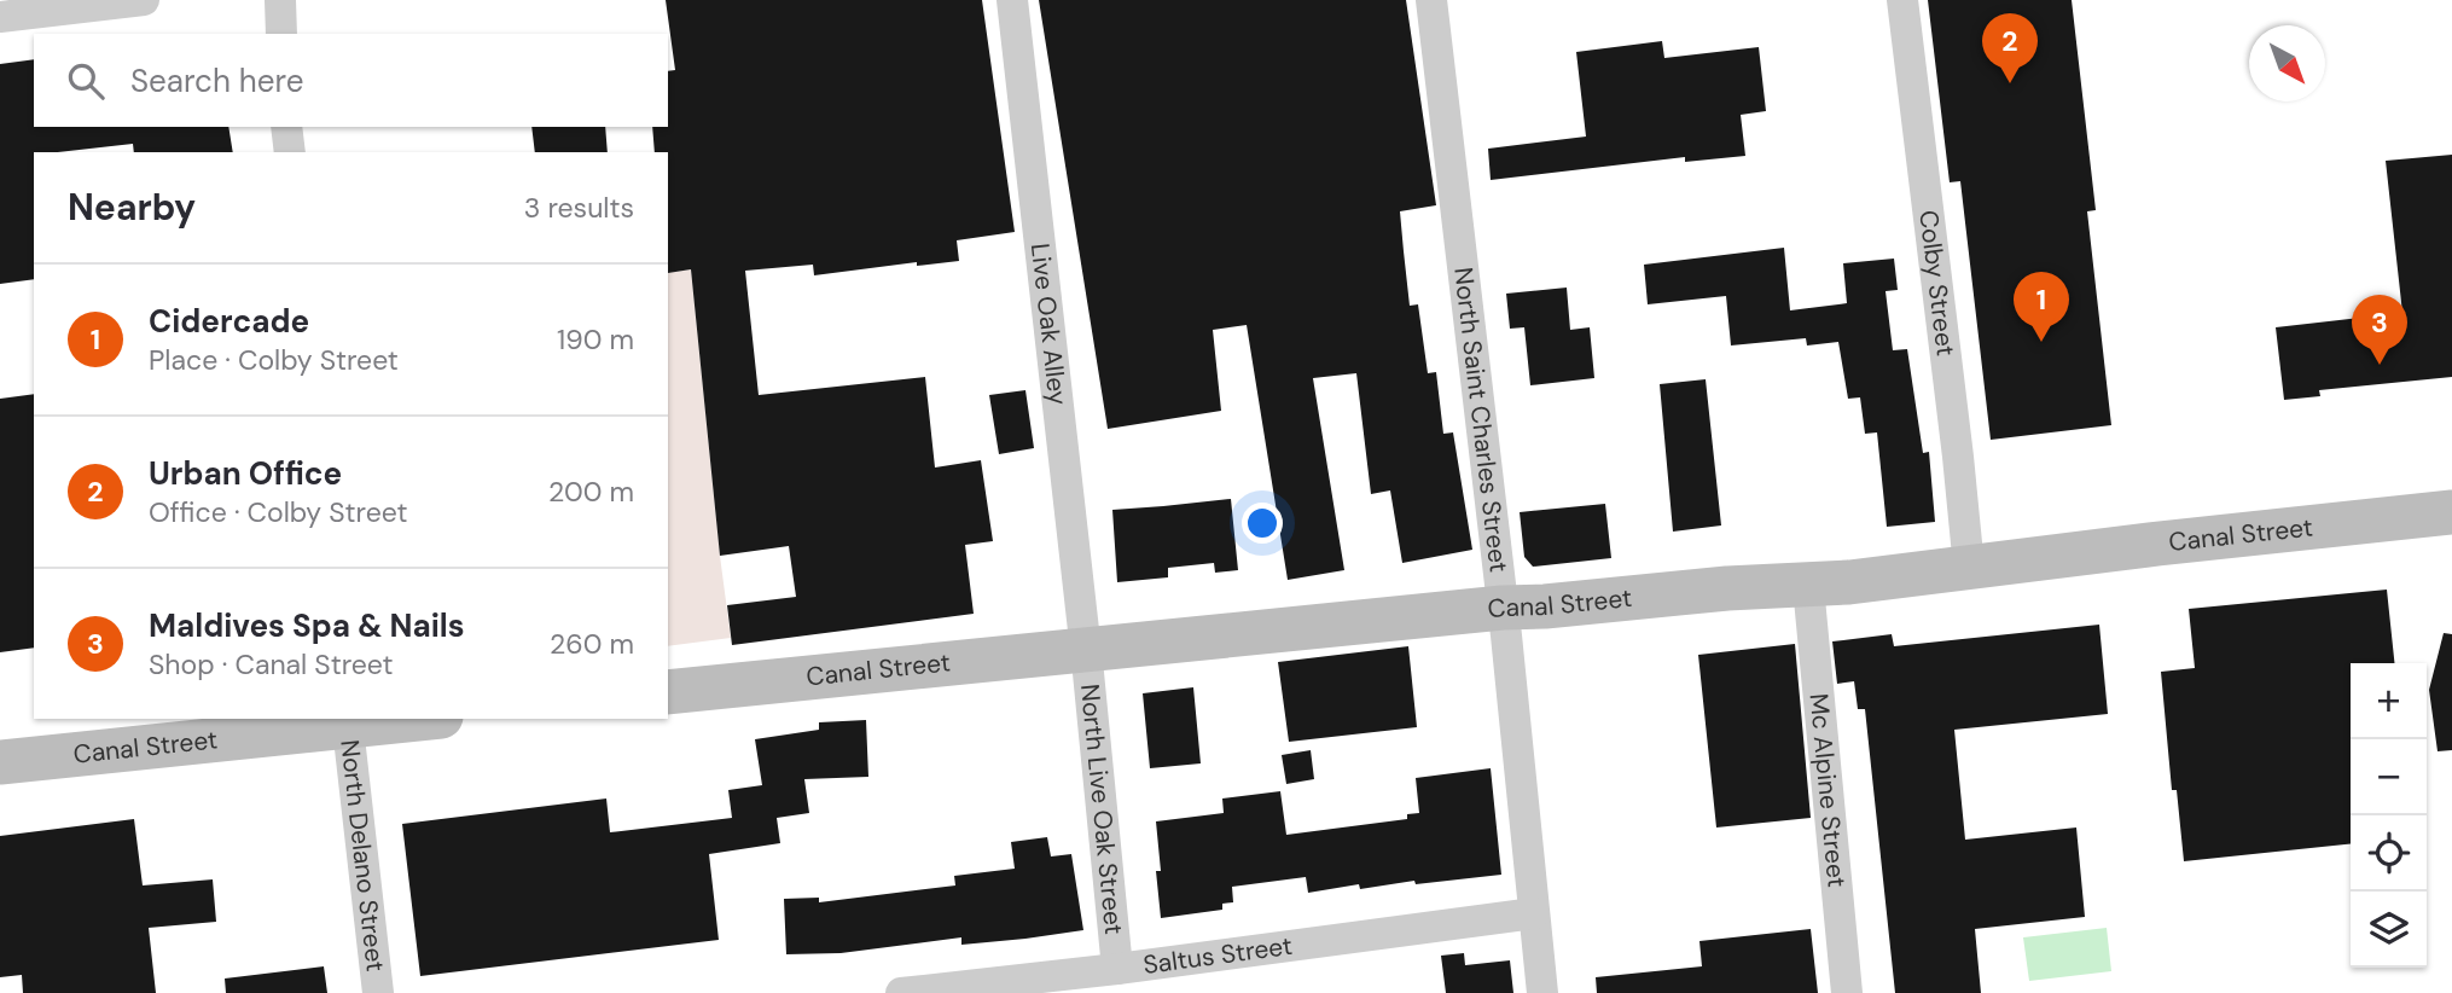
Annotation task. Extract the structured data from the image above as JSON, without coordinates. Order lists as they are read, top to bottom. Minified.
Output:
{"streets":{"street":["Colby Street","Live Oak Alley","North Saint Charles Street","Canal Street","Mc Alpine Street","North Live Oak Street","North Delano Street","Saltus Street"]},"crossings":[["Colby Street","Canal Street"],["Live Oak Alley","Canal Street"],["Live Oak Alley","North Live Oak Street"],["North Saint Charles Street","Canal Street"],["North Saint Charles Street","Saltus Street"],["Canal Street","Mc Alpine Street"],["Canal Street","North Live Oak Street"],["Canal Street","North Delano Street"],["North Live Oak Street","Saltus Street"]],"north":"bottom right","page":{"pins":["2","1","3"],"search":"Search here","heading":["Nearby","3 results"],"list":[{"mark":"1","name":"Cidercade","note":"Place · Colby Street","value":"190 m"},{"mark":"2","name":"Urban Office","note":"Office · Colby Street","value":"200 m"},{"mark":"3","name":"Maldives Spa & Nails","note":"Shop · Canal Street","value":"260 m"}],"map_buttons":["+","−"]}}
